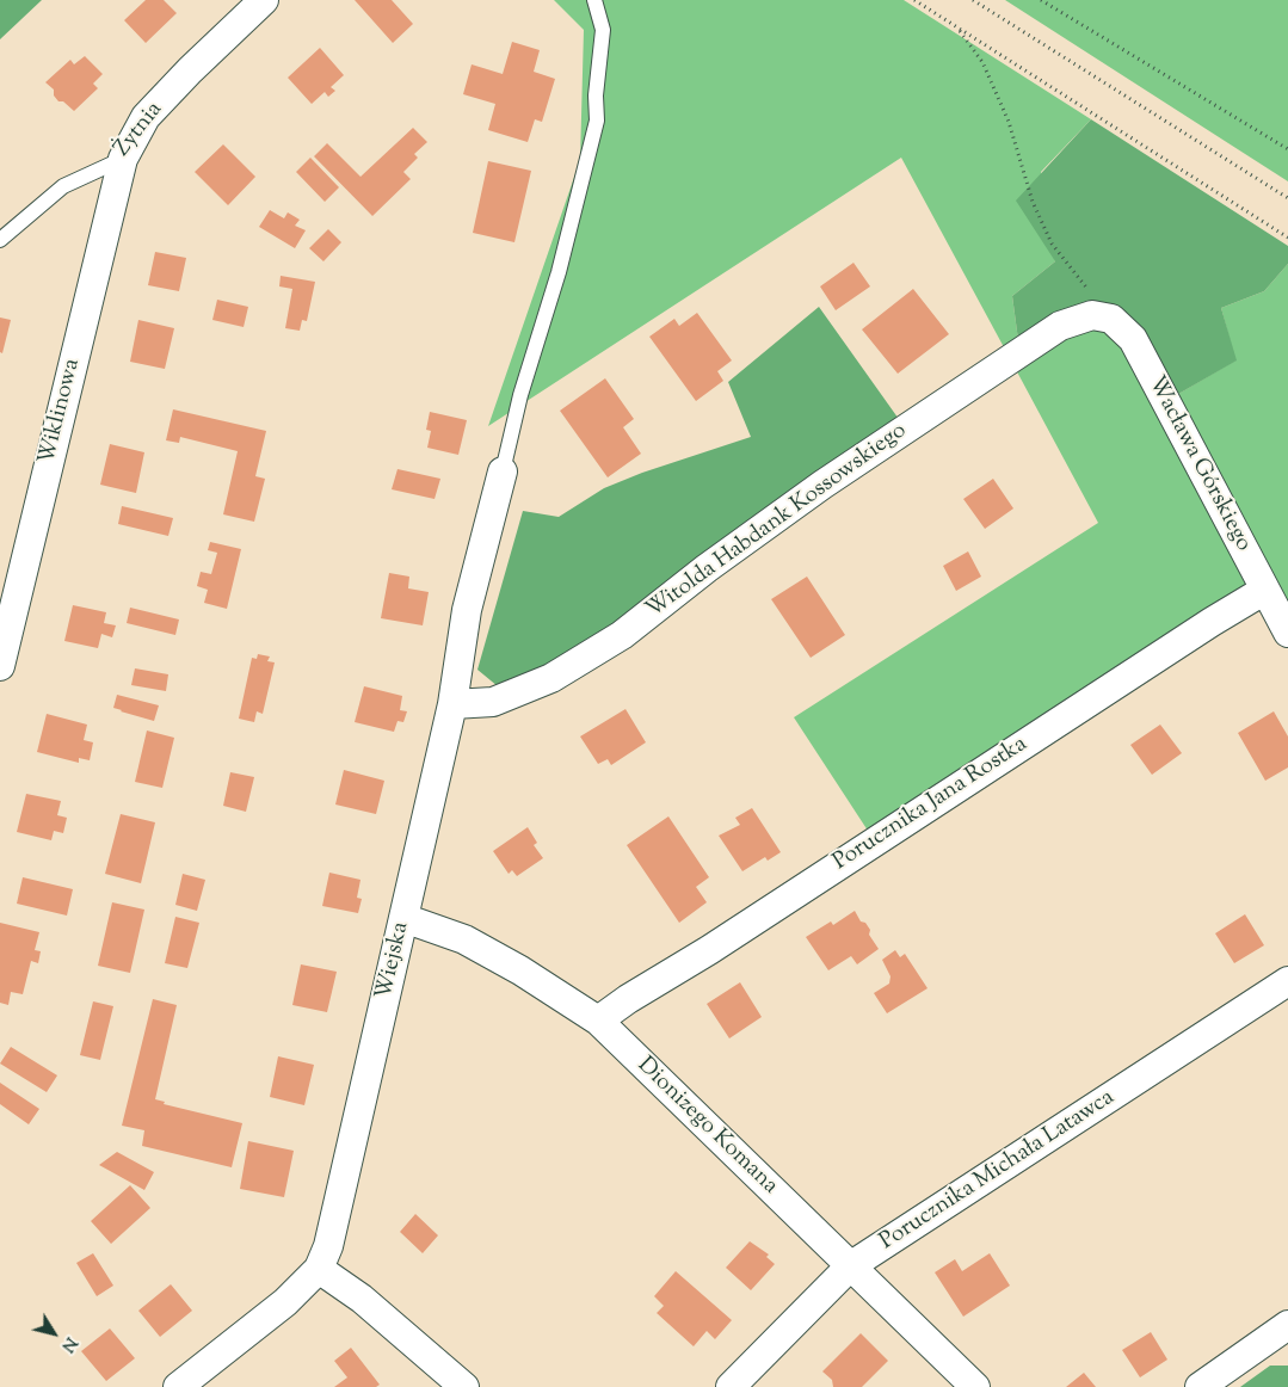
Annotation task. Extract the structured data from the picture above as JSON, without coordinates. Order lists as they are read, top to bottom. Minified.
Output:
{"streets":{"street":["Żytnia","Wiklinowa","Wacława Górskiego","Witolda Habdank Kossowskiego","Porucznika Jana Rostka","Wiejska","Dionizego Komana","Porucznika Michała Latawca"]},"crossings":[["Żytnia","Wiklinowa"],["Wacława Górskiego","Witolda Habdank Kossowskiego"],["Wacława Górskiego","Porucznika Jana Rostka"],["Witolda Habdank Kossowskiego","Wiejska"],["Porucznika Jana Rostka","Dionizego Komana"],["Wiejska","Dionizego Komana"],["Dionizego Komana","Porucznika Michała Latawca"]],"north":"bottom right"}
